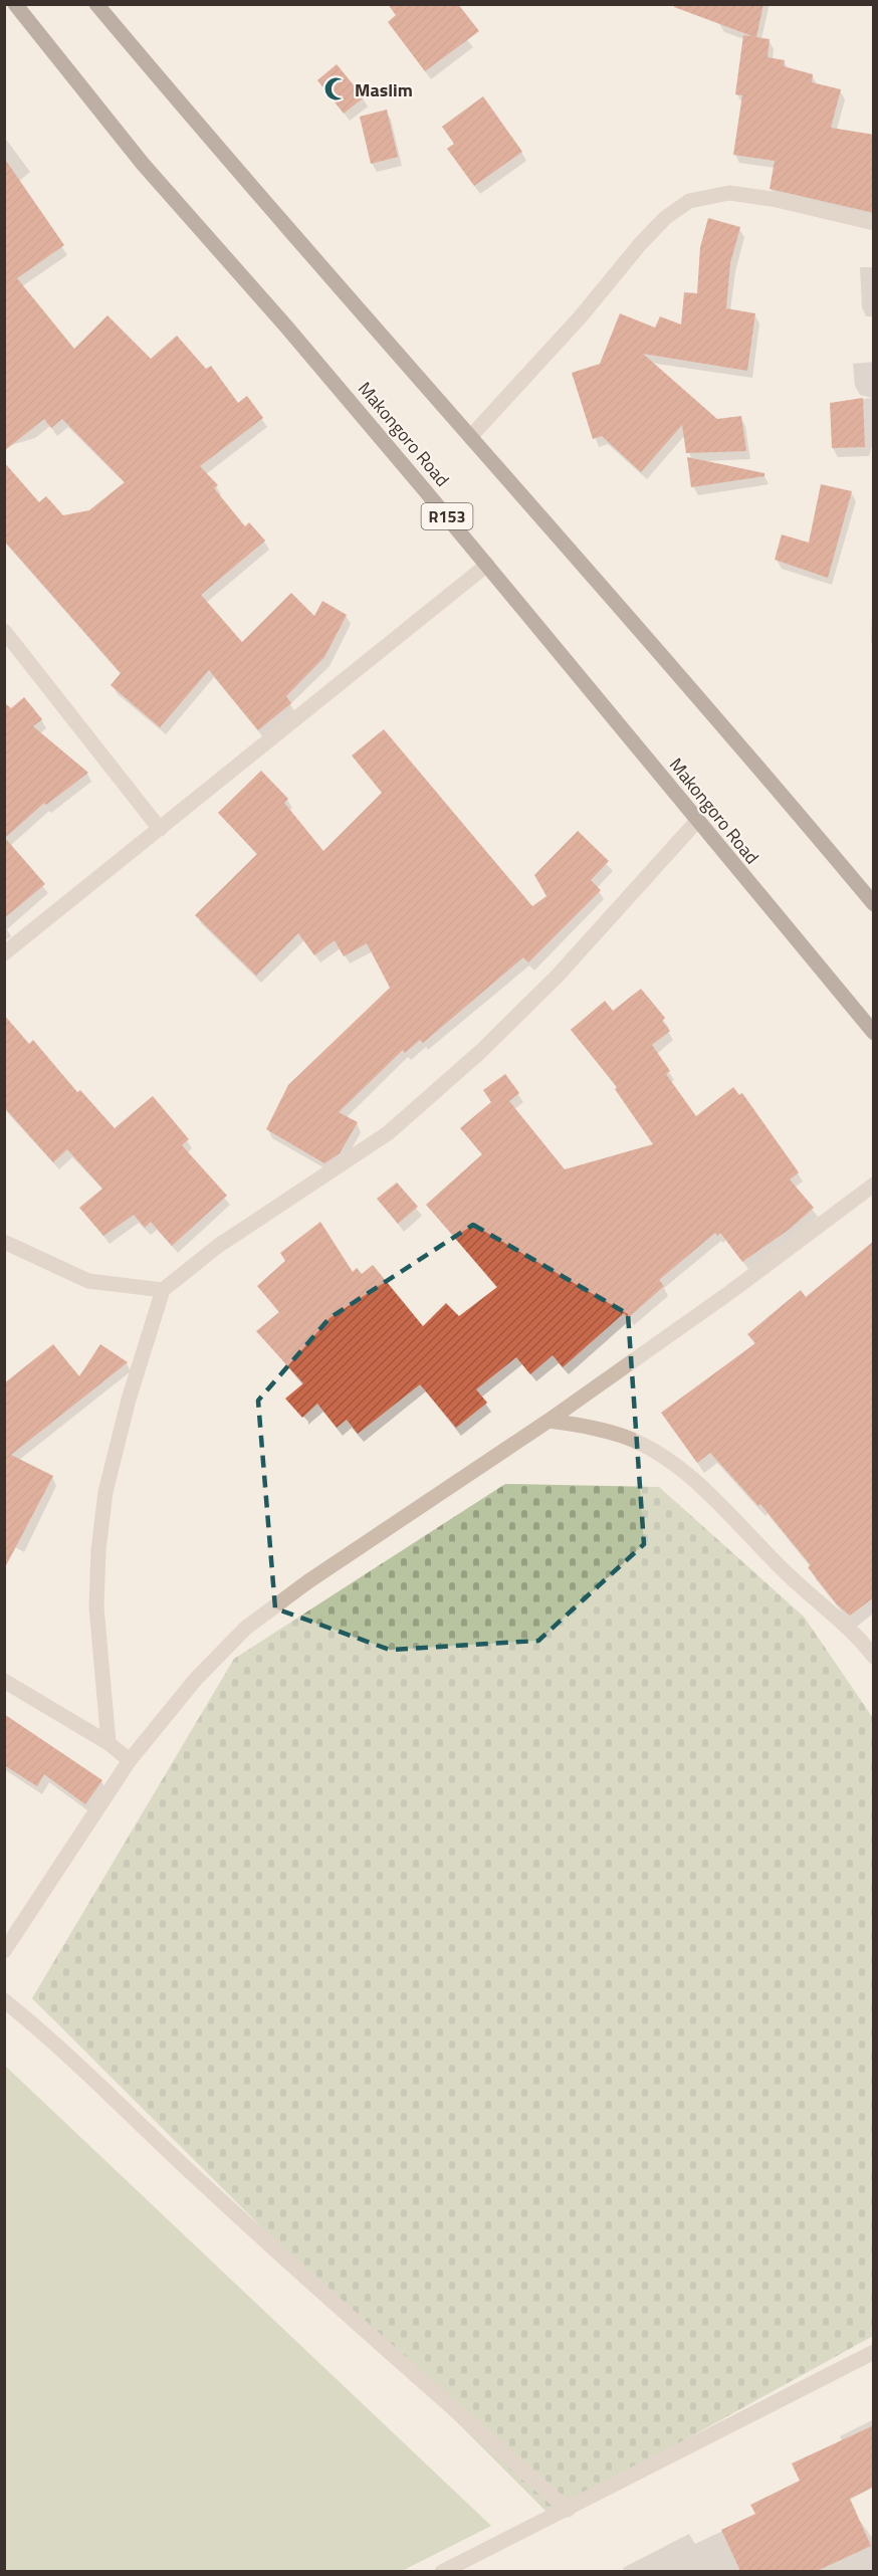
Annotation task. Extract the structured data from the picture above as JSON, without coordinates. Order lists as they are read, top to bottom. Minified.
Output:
{"streets":{"main road":["Makongoro Road","R153"]},"places":{"mosque":["Maslim"]}}
